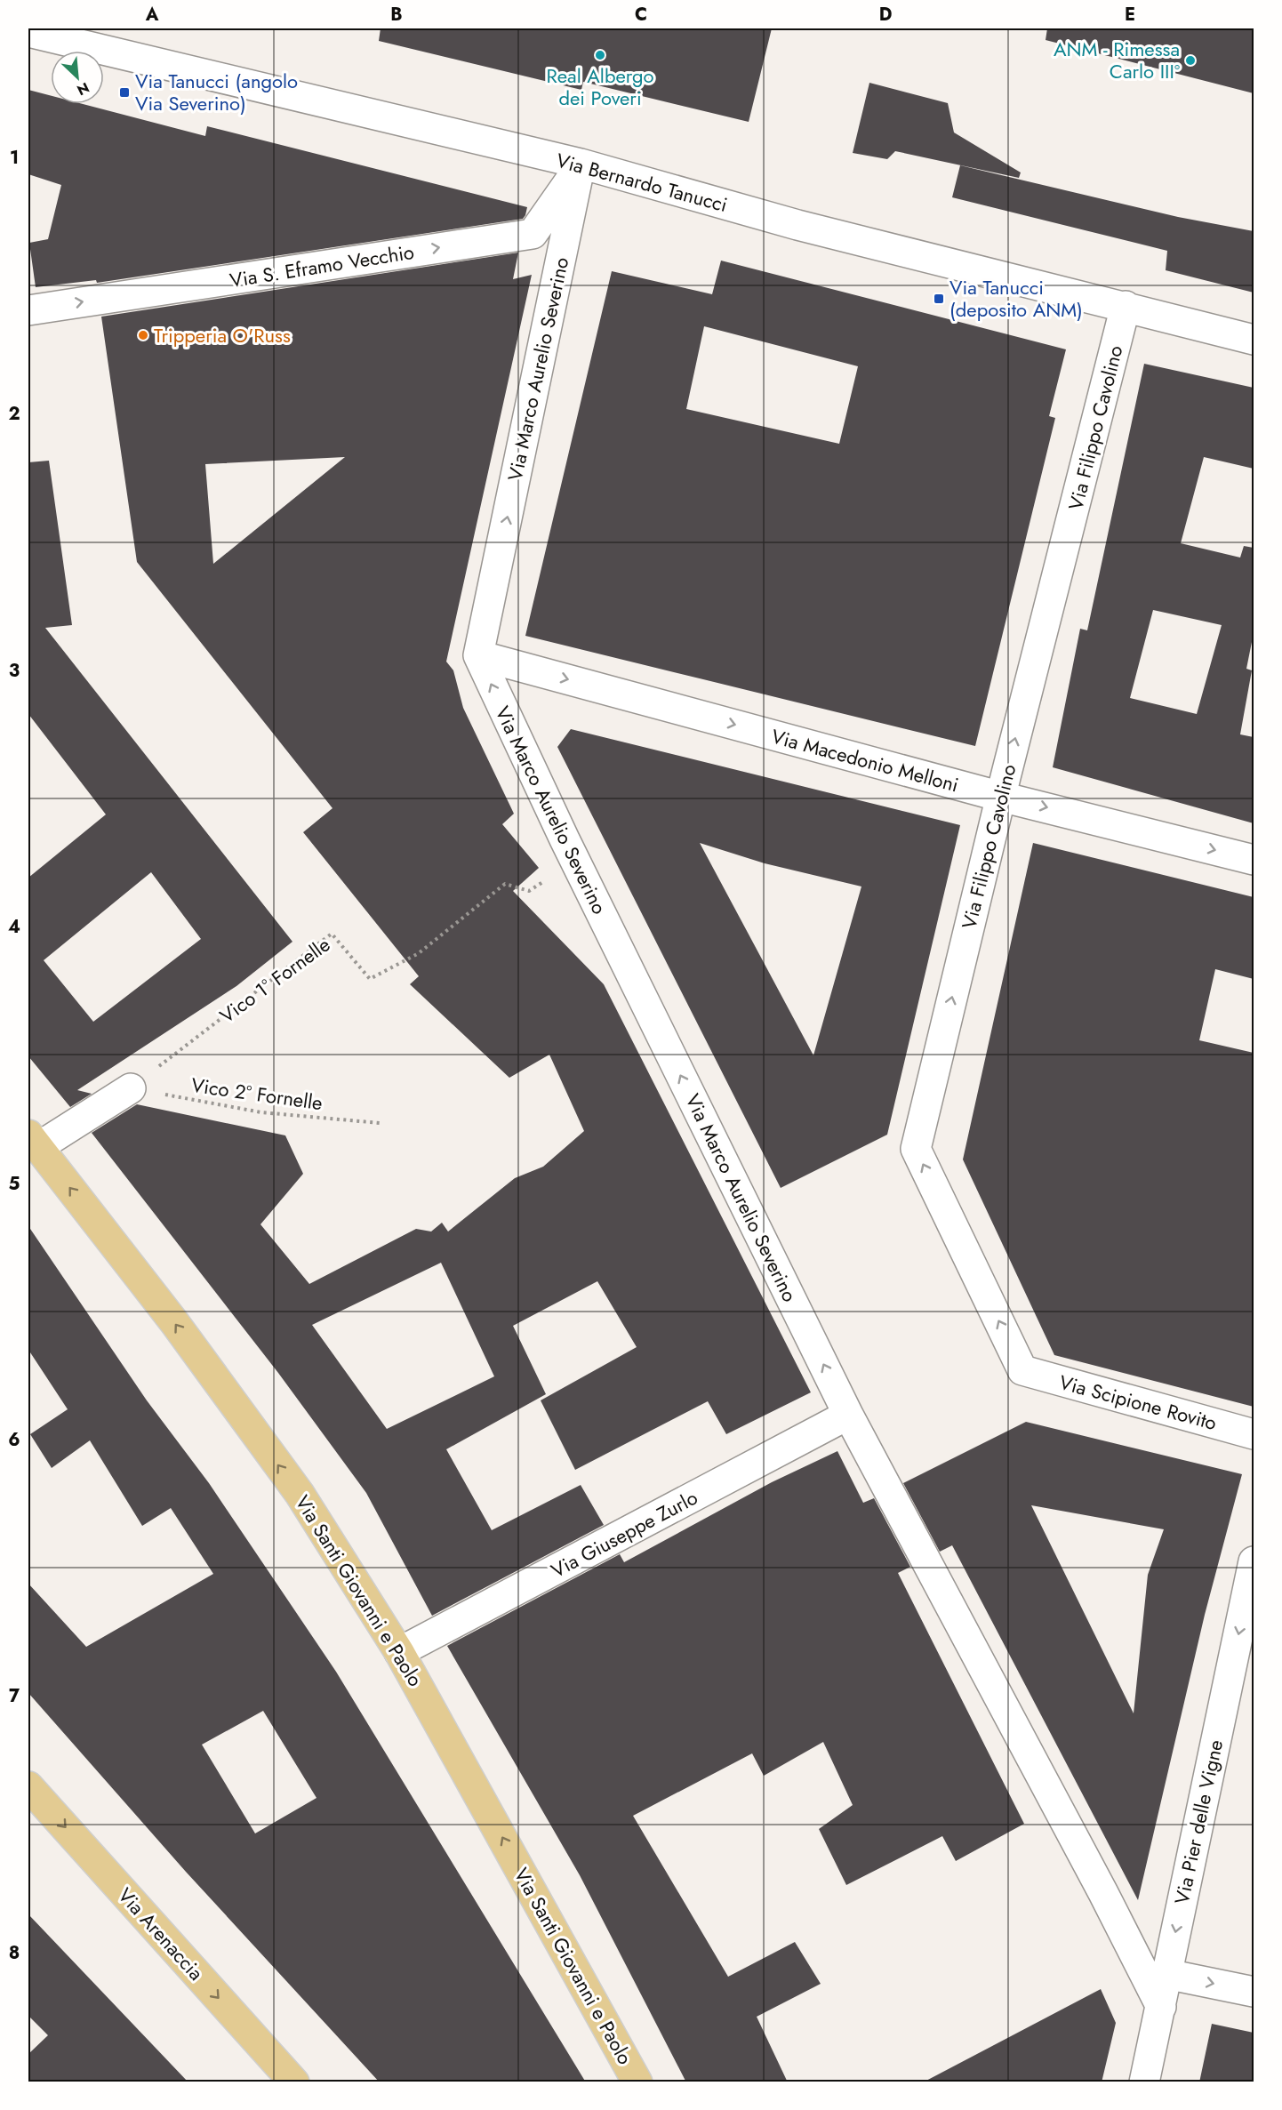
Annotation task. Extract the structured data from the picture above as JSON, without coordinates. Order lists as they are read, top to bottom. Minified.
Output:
{"streets":{"main road":["Via Santi Giovanni e Paolo","Via Arenaccia"],"street":["Via Bernardo Tanucci","Via S. Eframo Vecchio","Via Marco Aurelio Severino","Via Filippo Cavolino","Via Macedonio Melloni","Via Scipione Rovito","Via Giuseppe Zurlo","Via Pier delle Vigne"],"path":["Vico 1° Fornelle","Vico 2° Fornelle"]},"crossings":[["Via Bernardo Tanucci","Via S. Eframo Vecchio"],["Via Bernardo Tanucci","Via Marco Aurelio Severino"],["Via Bernardo Tanucci","Via Filippo Cavolino"],["Via S. Eframo Vecchio","Via Marco Aurelio Severino"],["Via Marco Aurelio Severino","Via Macedonio Melloni"],["Via Marco Aurelio Severino","Vico 1° Fornelle"],["Via Marco Aurelio Severino","Via Giuseppe Zurlo"],["Via Marco Aurelio Severino","Via Pier delle Vigne"],["Via Filippo Cavolino","Via Macedonio Melloni"],["Via Filippo Cavolino","Via Scipione Rovito"],["Vico 1° Fornelle","Vico 2° Fornelle"],["Via Giuseppe Zurlo","Via Santi Giovanni e Paolo"]],"one_way":["Via S. Eframo Vecchio","Via Marco Aurelio Severino","Via Filippo Cavolino","Via Macedonio Melloni","Via Santi Giovanni e Paolo","Via Pier delle Vigne","Via Arenaccia"],"places":{"other":["Real Albergo dei Poveri","ANM - Rimessa Carlo III°","Tripperia O'Russ"],"transit":["Via Tanucci (angolo Via Severino)","Via Tanucci (deposito ANM)"]},"north":"bottom right","grid":{"columns":["A","B","C","D","E"],"rows":["1","2","3","4","5","6","7","8"]}}
